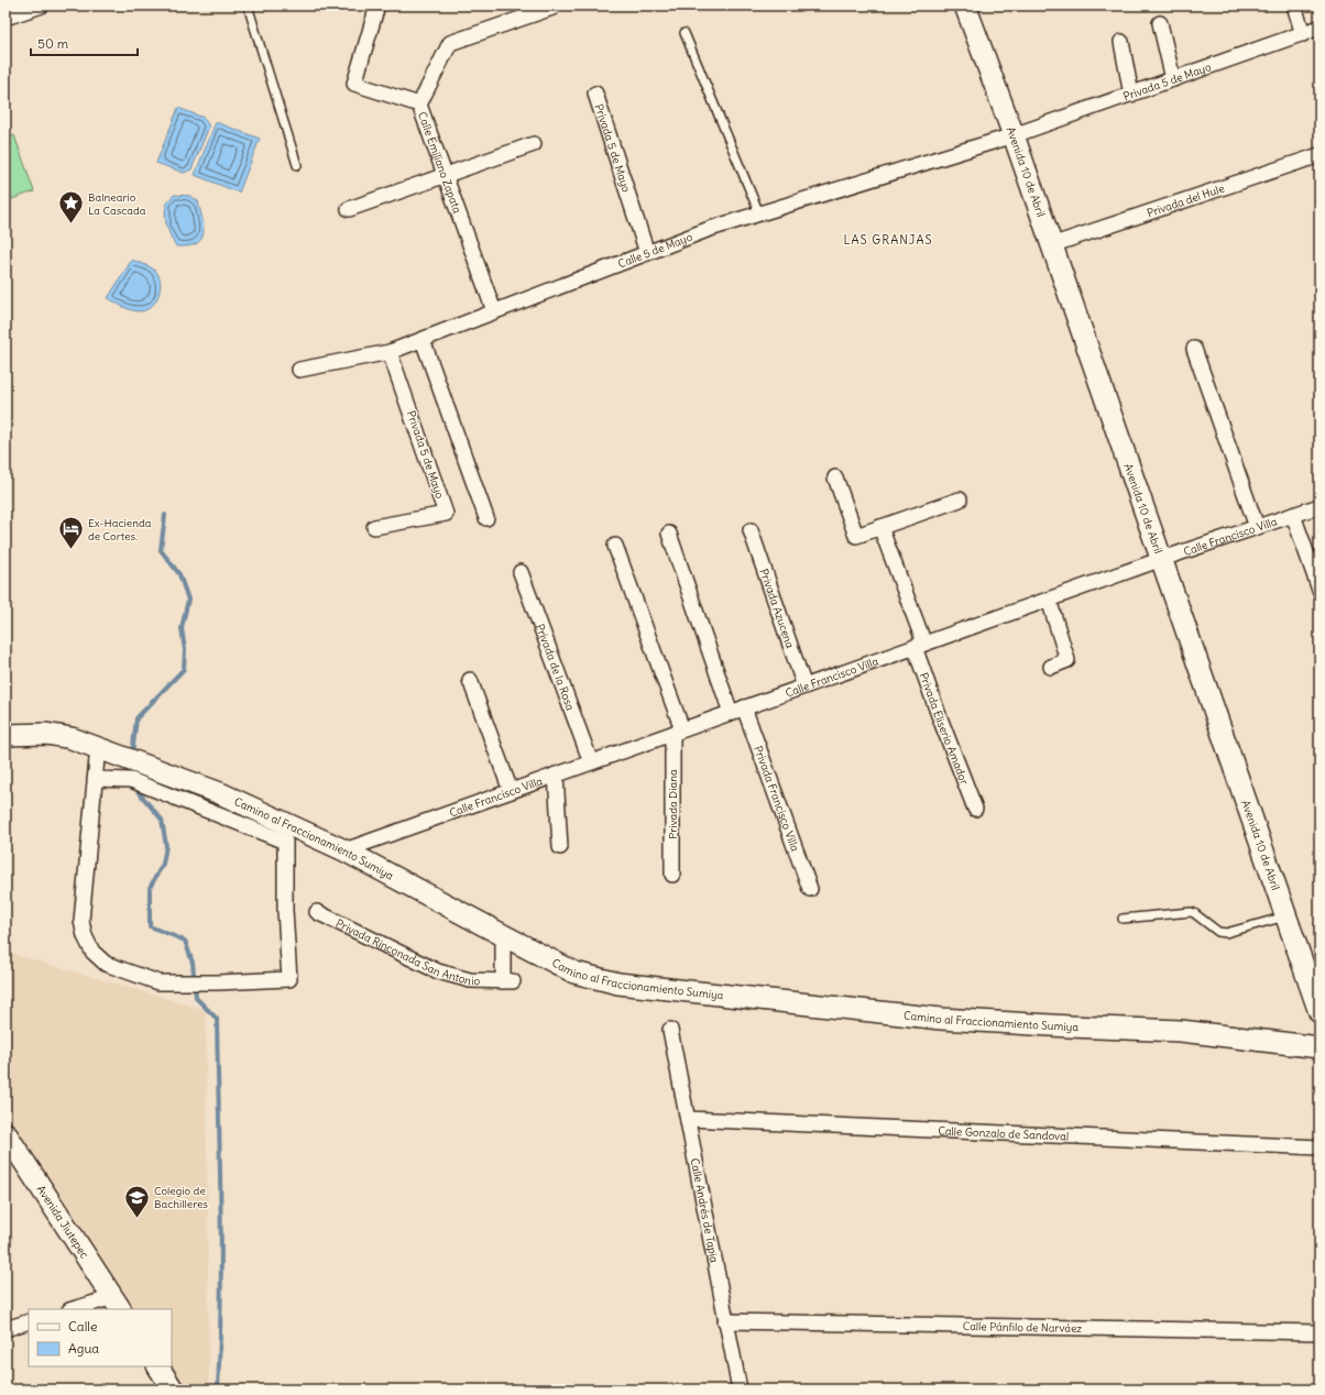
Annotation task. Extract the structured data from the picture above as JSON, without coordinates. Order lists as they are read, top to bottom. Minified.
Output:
{"streets":{"street":["Privada 5 de Mayo","Calle Emiliano Zapata","Avenida 10 de Abril","Privada del Hule","Calle 5 de Mayo","Calle Francisco Villa","Privada Azucena","Privada de la Rosa","Privada Eliserio Amador","Privada Francisco Villa","Privada Diana","Camino al Fraccionamiento Sumiya","Privada Rinconada San Antonio","Calle Gonzalo de Sandoval","Calle Andrés de Tapia","Avenida Jiutepec","Calle Pánfilo de Narváez"]},"crossings":[["Privada 5 de Mayo","Avenida 10 de Abril"],["Privada 5 de Mayo","Calle 5 de Mayo"],["Calle Emiliano Zapata","Calle 5 de Mayo"],["Avenida 10 de Abril","Privada del Hule"],["Avenida 10 de Abril","Calle 5 de Mayo"],["Avenida 10 de Abril","Calle Francisco Villa"],["Calle Francisco Villa","Privada Azucena"],["Calle Francisco Villa","Privada de la Rosa"],["Calle Francisco Villa","Privada Eliserio Amador"],["Calle Francisco Villa","Privada Francisco Villa"],["Calle Francisco Villa","Privada Diana"],["Calle Francisco Villa","Camino al Fraccionamiento Sumiya"],["Camino al Fraccionamiento Sumiya","Privada Rinconada San Antonio"],["Calle Gonzalo de Sandoval","Calle Andrés de Tapia"],["Calle Andrés de Tapia","Calle Pánfilo de Narváez"]],"districts":["LAS GRANJAS"],"places":{"place":["Balneario La Cascada"],"hotel":["Ex-Hacienda de Cortes."],"school or university":["Colegio de Bachilleres"]},"legend":["Calle","Agua"],"scale_bar":"50 m"}
